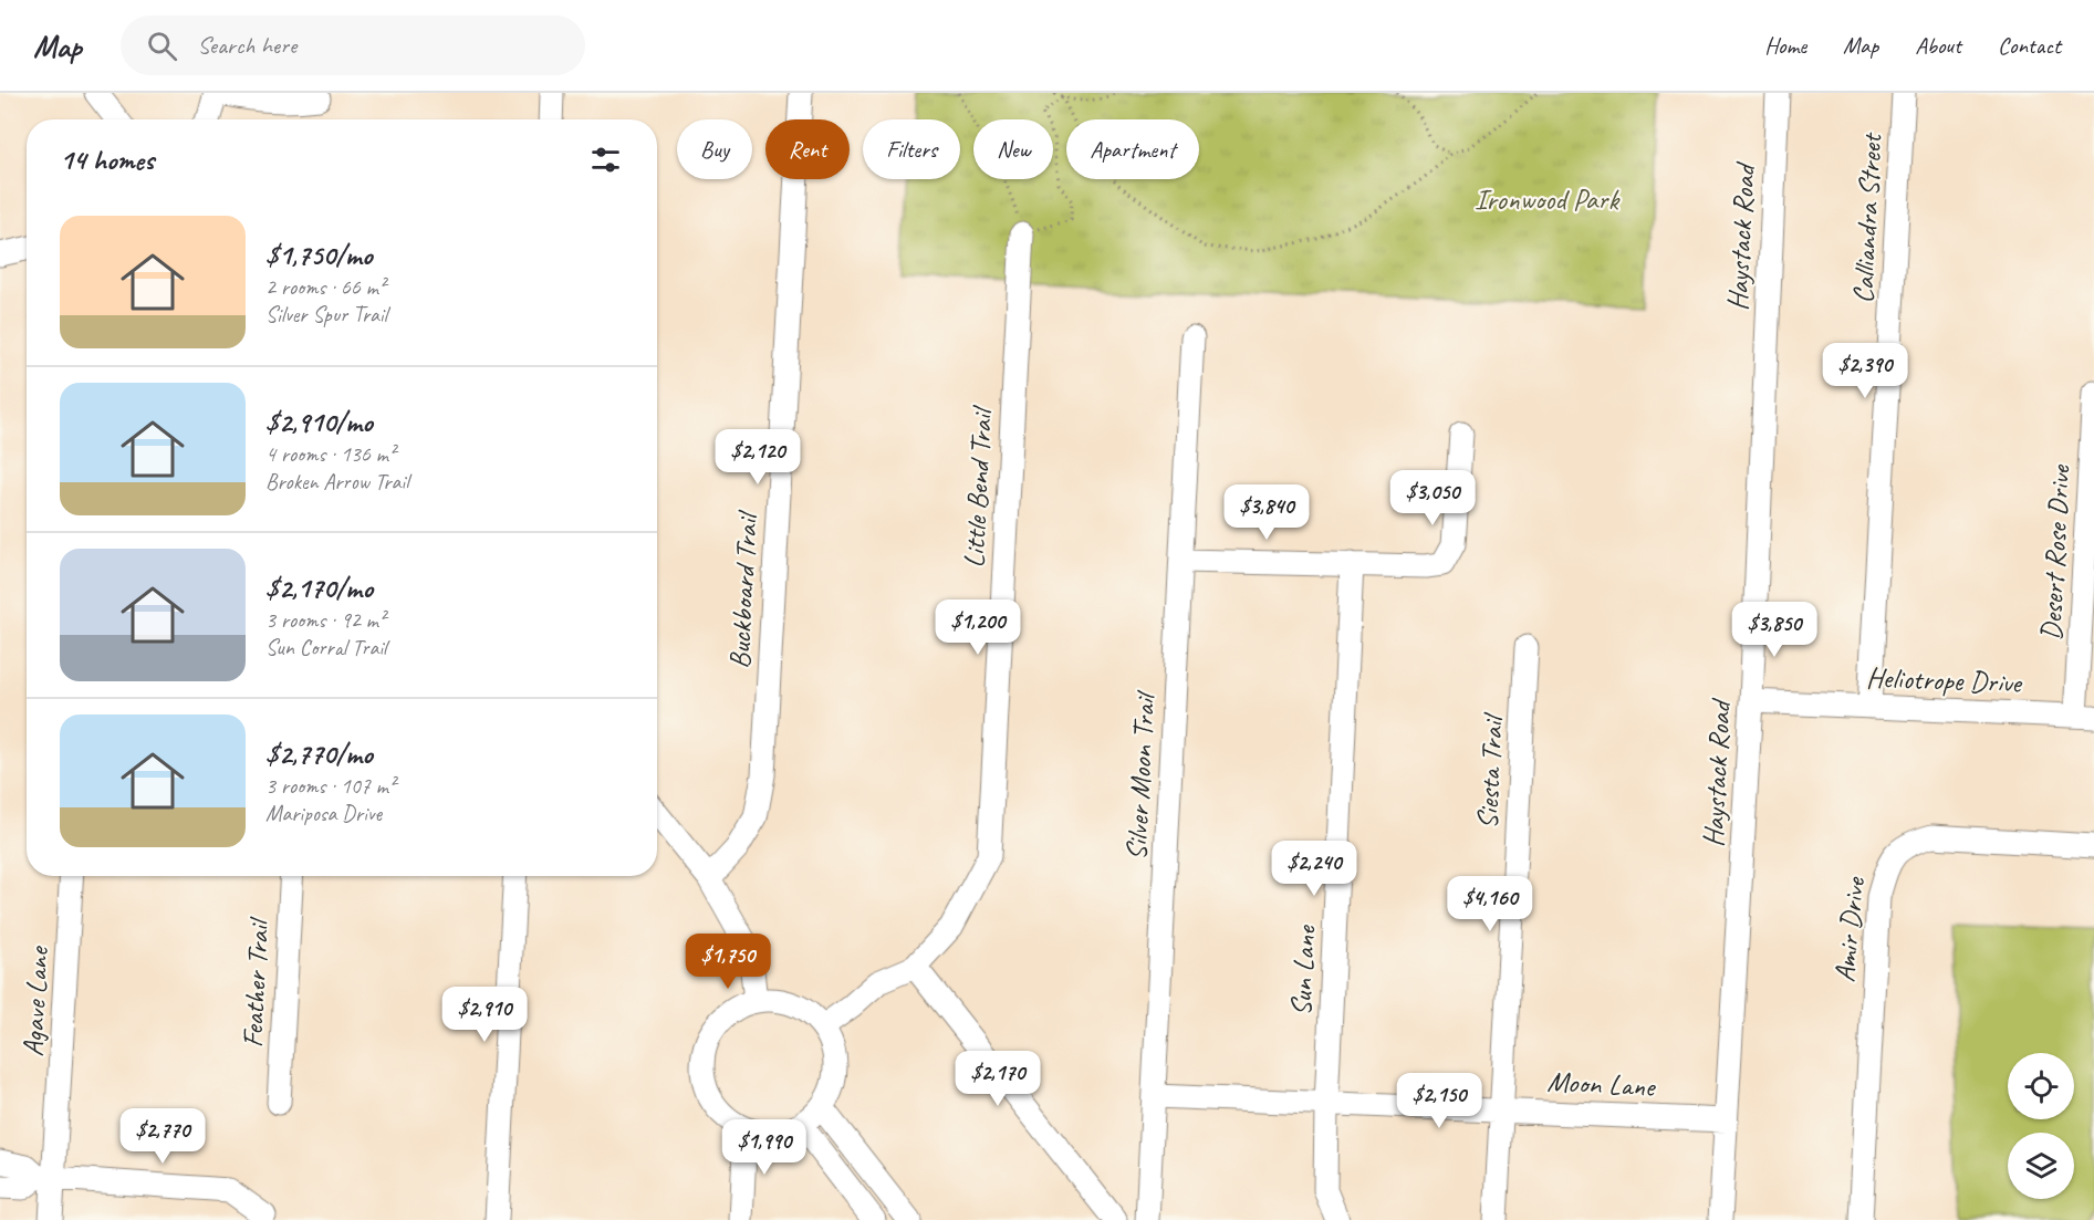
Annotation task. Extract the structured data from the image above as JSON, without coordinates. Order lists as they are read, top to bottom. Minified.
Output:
{"streets":{"street":["Calliandra Street","Haystack Road","Little Bend Trail","Desert Rose Drive","Buckboard Trail","Heliotrope Drive","Siesta Trail","Silver Moon Trail","Amir Drive","Sun Lane","Feather Trail","Agave Lane","Moon Lane"]},"crossings":[["Calliandra Street","Heliotrope Drive"],["Haystack Road","Heliotrope Drive"],["Haystack Road","Moon Lane"],["Desert Rose Drive","Heliotrope Drive"],["Siesta Trail","Moon Lane"],["Silver Moon Trail","Moon Lane"],["Sun Lane","Moon Lane"]],"parks":["Ironwood Park"],"page":{"header":"Map","search":"Search here","nav":["Home","Map","About","Contact"],"chip":["Buy","Rent","Filters","New","Apartment"],"heading":"14 homes","list":[{"name":"$1,750/mo","note":"2 rooms · 66 m² · Silver Spur Trail"},{"name":"$2,910/mo","note":"4 rooms · 136 m² · Broken Arrow Trail"},{"name":"$2,170/mo","note":"3 rooms · 92 m² · Sun Corral Trail"},{"name":"$2,770/mo","note":"3 rooms · 107 m² · Mariposa Drive"}],"price":["$2,390","$2,120","$3,050","$3,840","$1,200","$3,850","$2,240","$4,160","$1,750","$2,910","$2,170","$2,150","$2,770","$1,990"]}}
